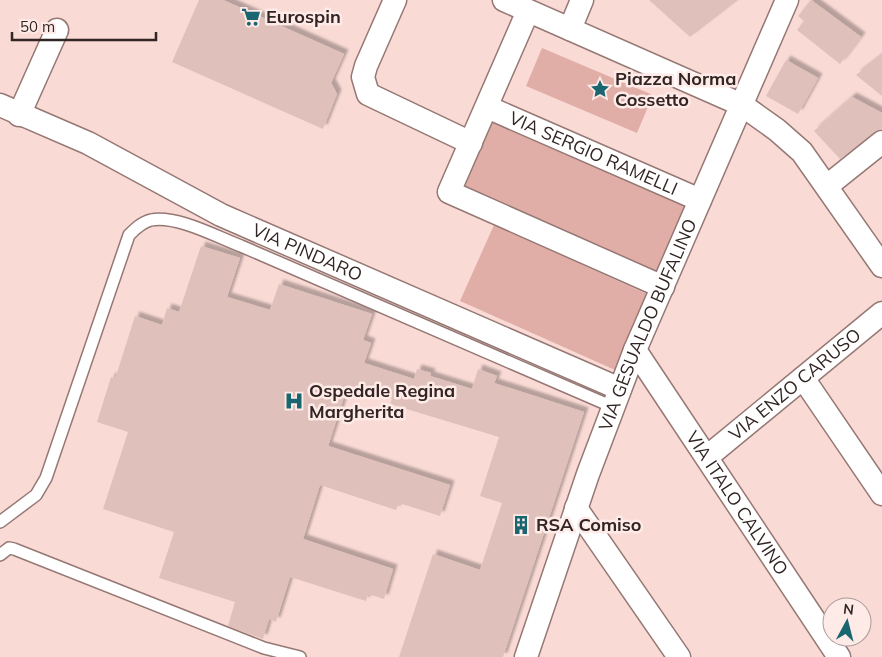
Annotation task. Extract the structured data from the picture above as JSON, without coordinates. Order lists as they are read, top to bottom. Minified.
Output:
{"streets":{"street":["VIA SERGIO RAMELLI","VIA PINDARO","VIA GESUALDO BUFALINO","VIA ENZO CARUSO","VIA ITALO CALVINO"]},"crossings":[["VIA SERGIO RAMELLI","VIA GESUALDO BUFALINO"],["VIA PINDARO","VIA GESUALDO BUFALINO"],["VIA GESUALDO BUFALINO","VIA ITALO CALVINO"],["VIA ENZO CARUSO","VIA ITALO CALVINO"]],"places":{"supermarket":["Eurospin"],"place":["Piazza Norma Cossetto"],"hospital":["Ospedale Regina Margherita"],"building":["RSA Comiso"]},"scale_bar":"50 m","north":"top"}
